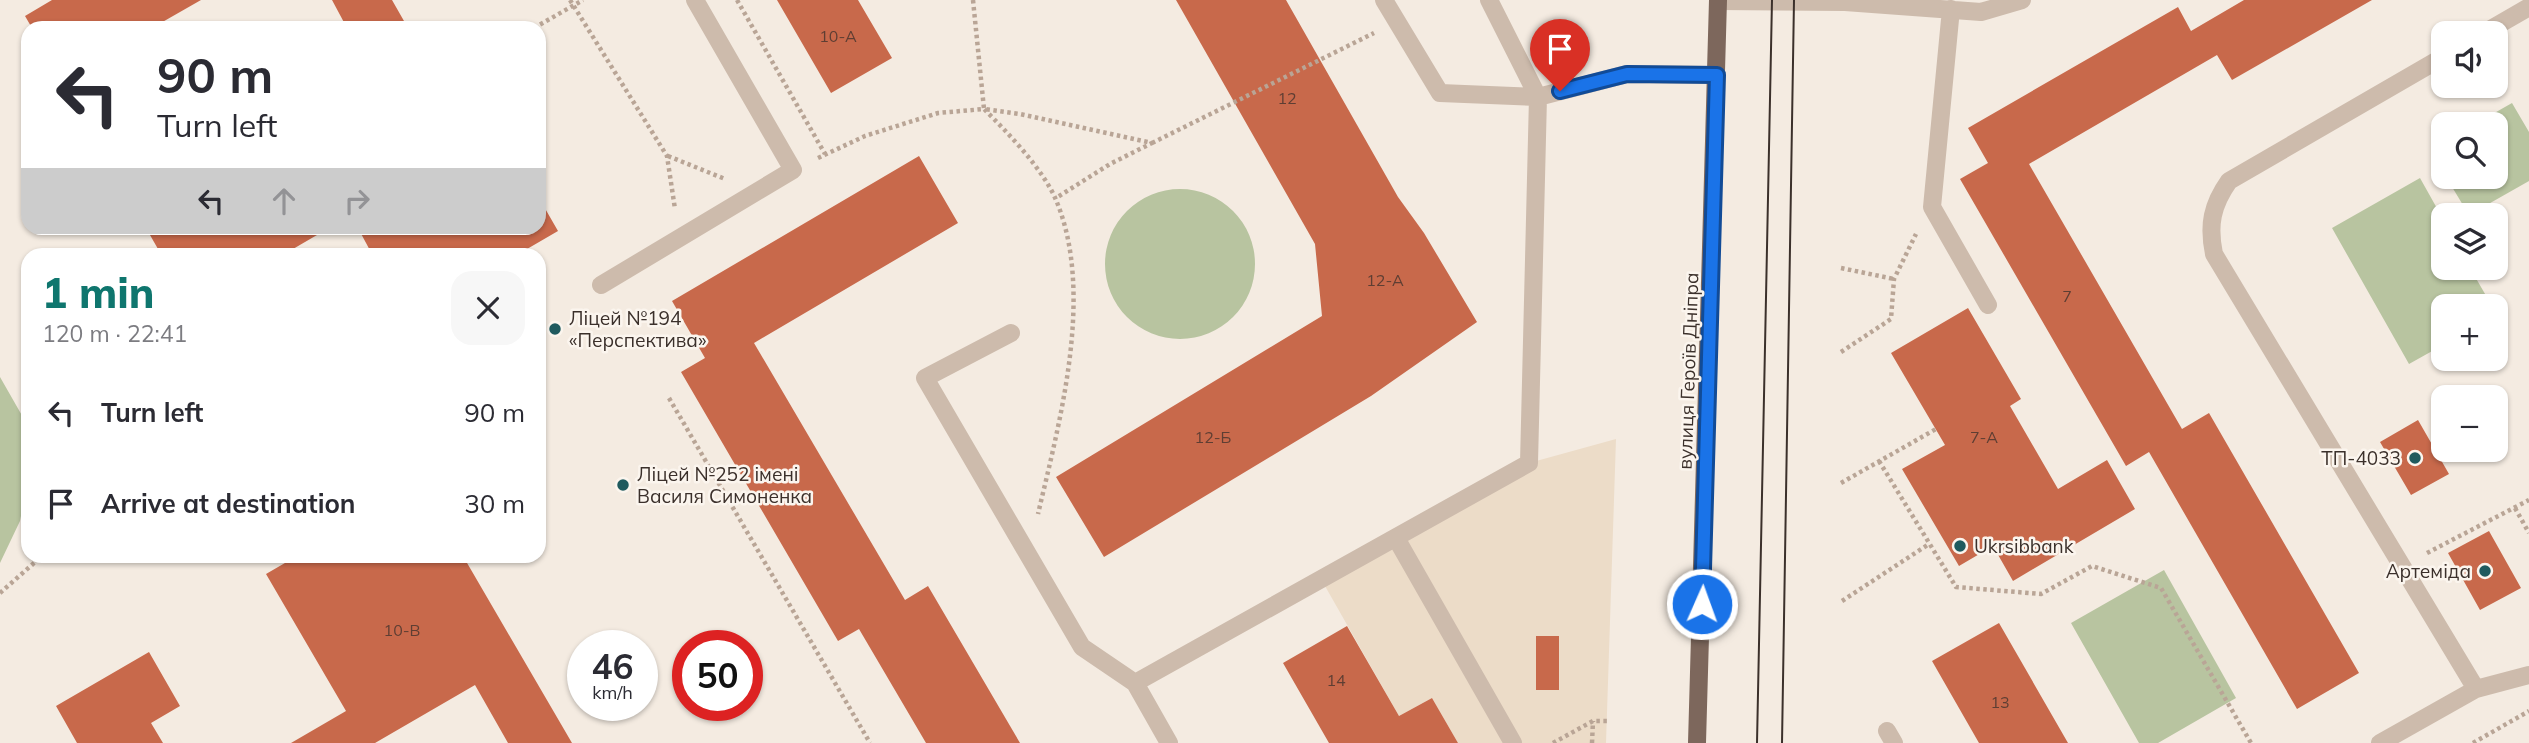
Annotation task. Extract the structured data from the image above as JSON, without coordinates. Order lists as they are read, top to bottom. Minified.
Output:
{"streets":{"main road":["вулиця Героїв Дніпра"]},"places":["Ліцей №194 «Перспектива»","ТП-4033","Ліцей №252 імені Василя Симоненка","Ukrsibbank","Артеміда"],"house_numbers":["10-А","12","12-А","7","12-Б","7-А","10-В","14","13"],"page":{"map_buttons":["+","−"],"turn":["90 m","Turn left"],"heading":["1 min","120 m · 22:41"],"list":[{"name":"Turn left","value":"90 m"},{"name":"Arrive at destination","value":"30 m"}],"speed":"46 km/h","limit":"50"}}
